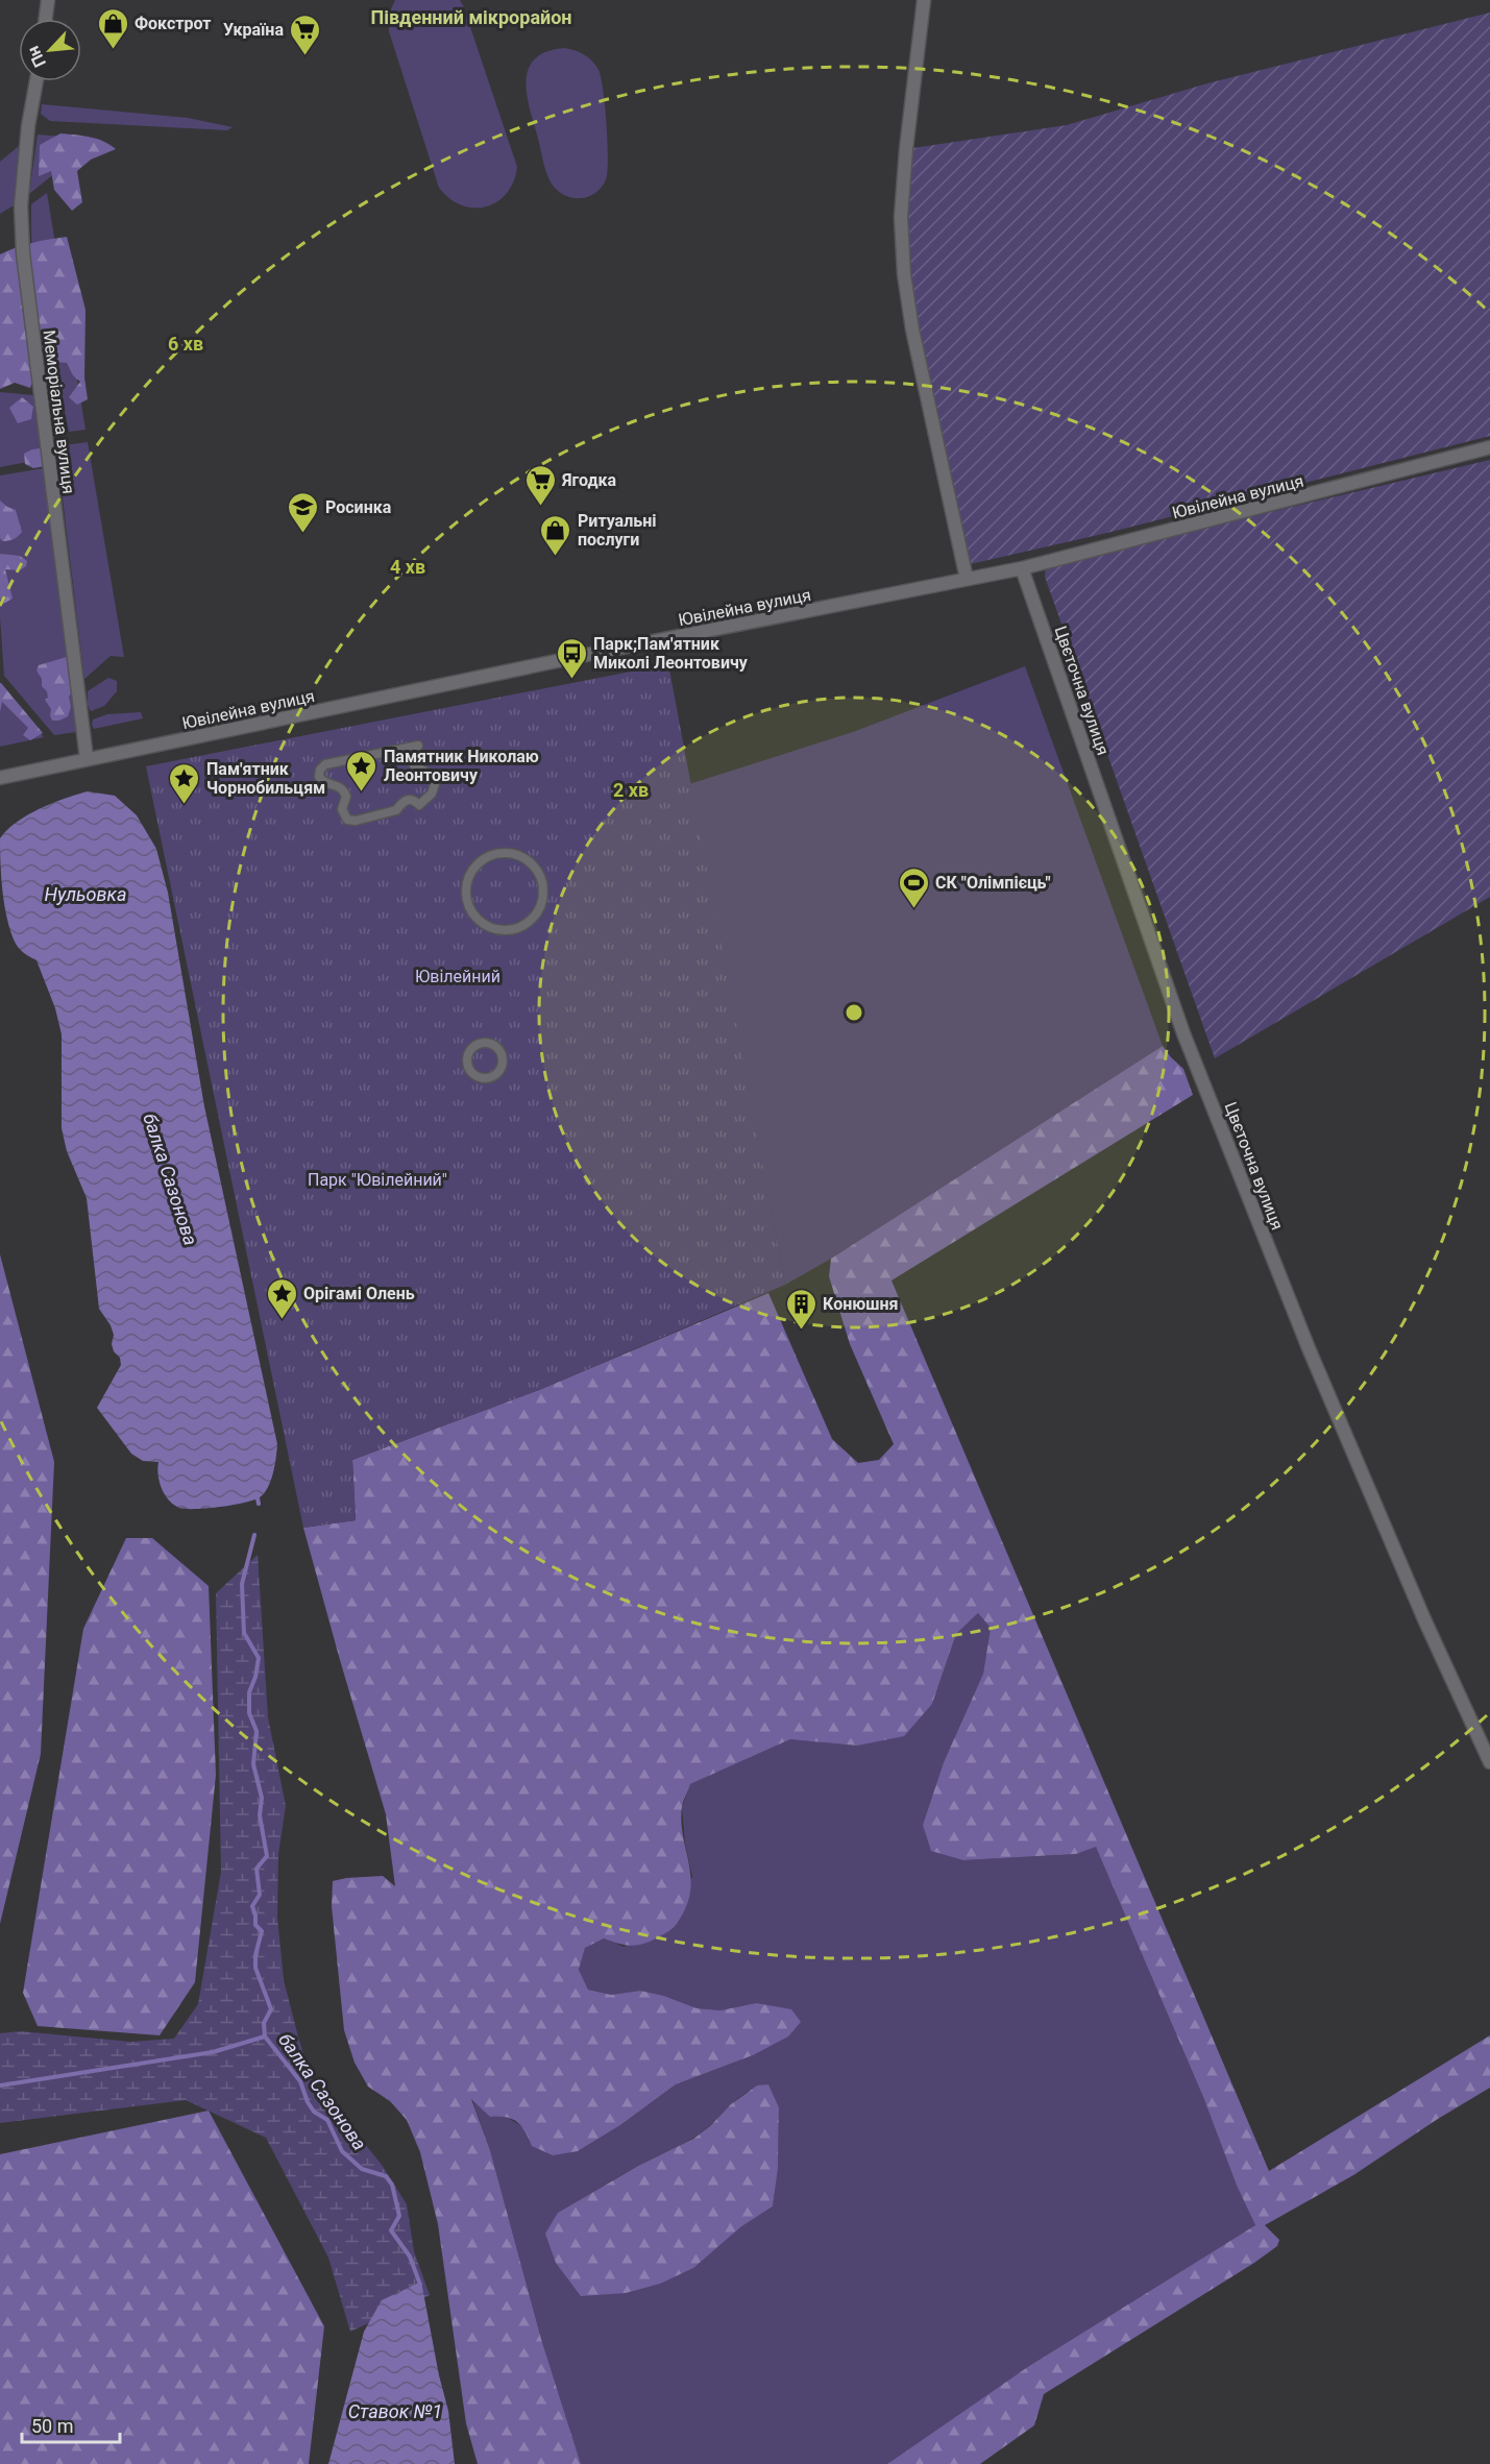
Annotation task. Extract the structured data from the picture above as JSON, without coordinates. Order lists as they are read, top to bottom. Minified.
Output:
{"streets":{"street":["Меморіальна вулиця","Ювілейна вулиця","Цвєточна вулиця"]},"crossings":[["Меморіальна вулиця","Ювілейна вулиця"],["Ювілейна вулиця","Цвєточна вулиця"]],"districts":["Південний мікрорайон"],"water":["Нульовка","балка Сазонова","Ставок №1"],"parks":["Ювілейний","Парк \"Ювілейний\""],"places":{"shop":["Фокстрот","Ритуальні послуги"],"supermarket":["Україна","Ягодка"],"school or university":["Росинка"],"bus stop":["Парк;Пам'ятник Миколі Леонтовичу"],"place":["Памятник Николаю Леонтовичу","Пам'ятник Чорнобильцям","Орігамі Олень"],"sports":["СК \"Олімпієць\""],"building":["Конюшня"]},"scale_bar":"50 m","north":"bottom left","rings":["6 хв","4 хв","2 хв"]}
